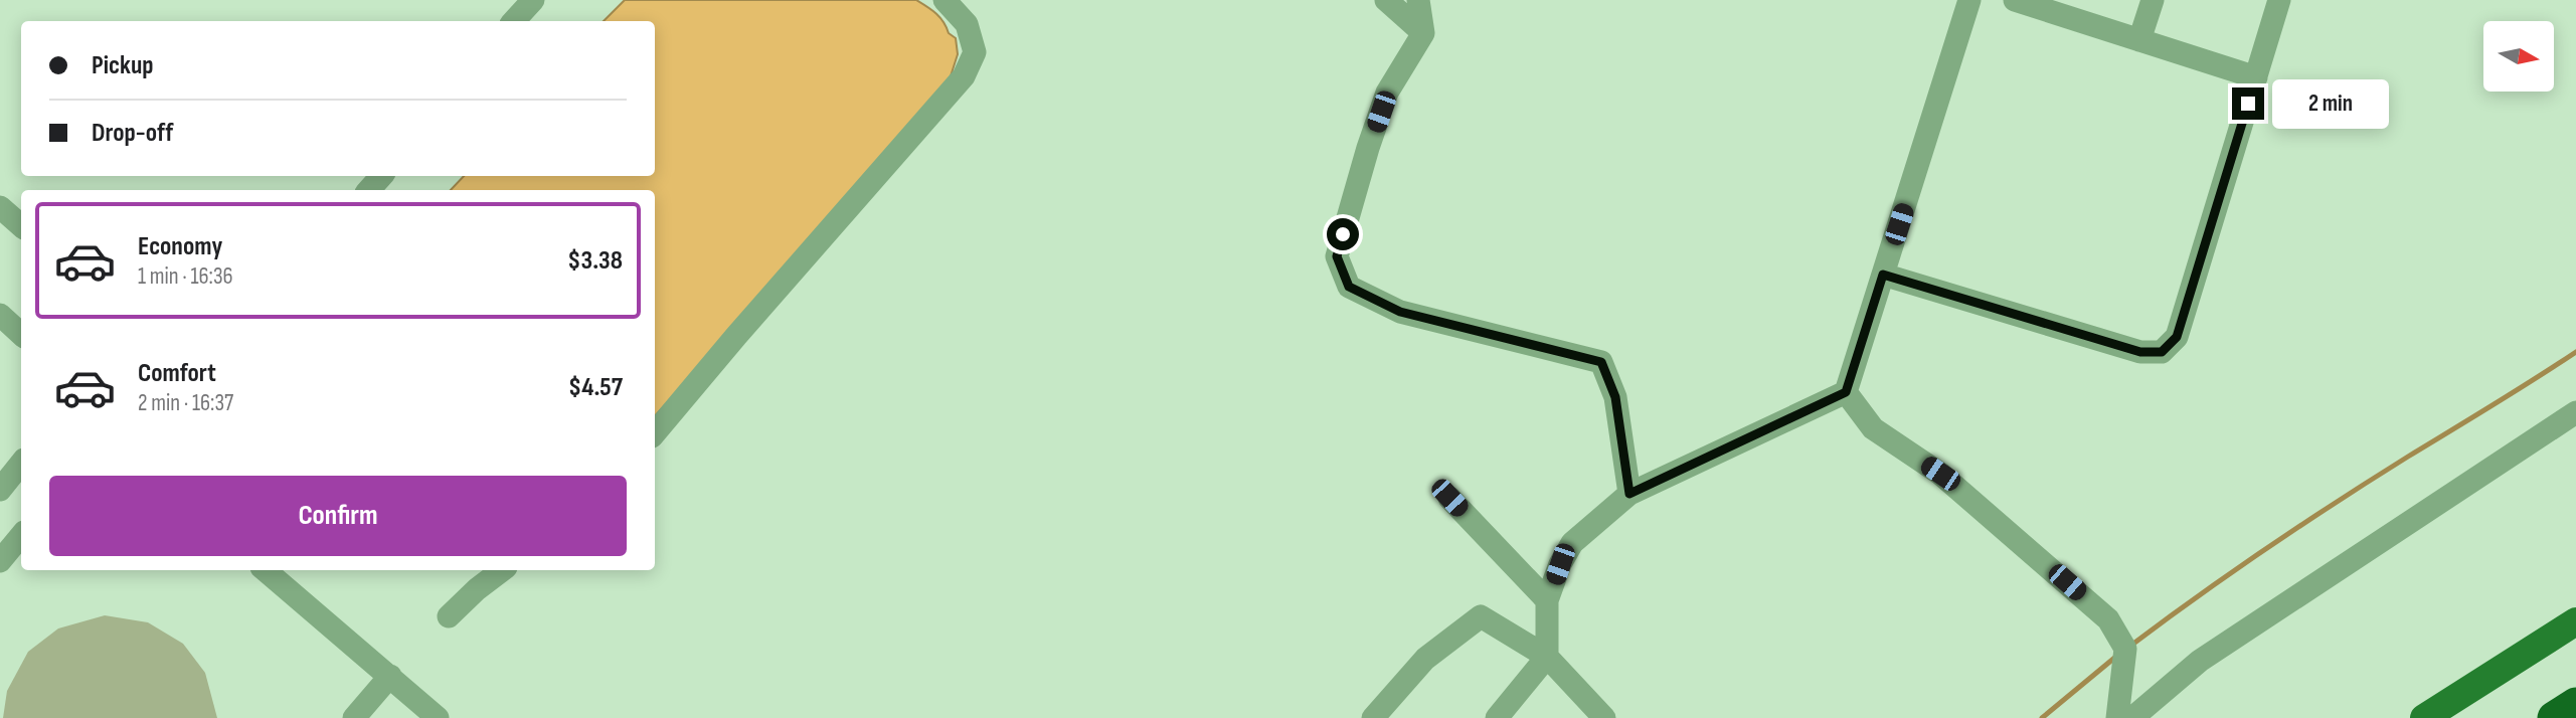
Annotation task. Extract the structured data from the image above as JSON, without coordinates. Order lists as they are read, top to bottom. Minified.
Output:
{"north":"right","page":{"banner":["Pickup","Drop-off"],"bubble":"2 min","list":[{"name":"Economy","note":"1 min · 16:36","value":"$3.38"},{"name":"Comfort","note":"2 min · 16:37","value":"$4.57"}],"buttons":"Confirm"}}
